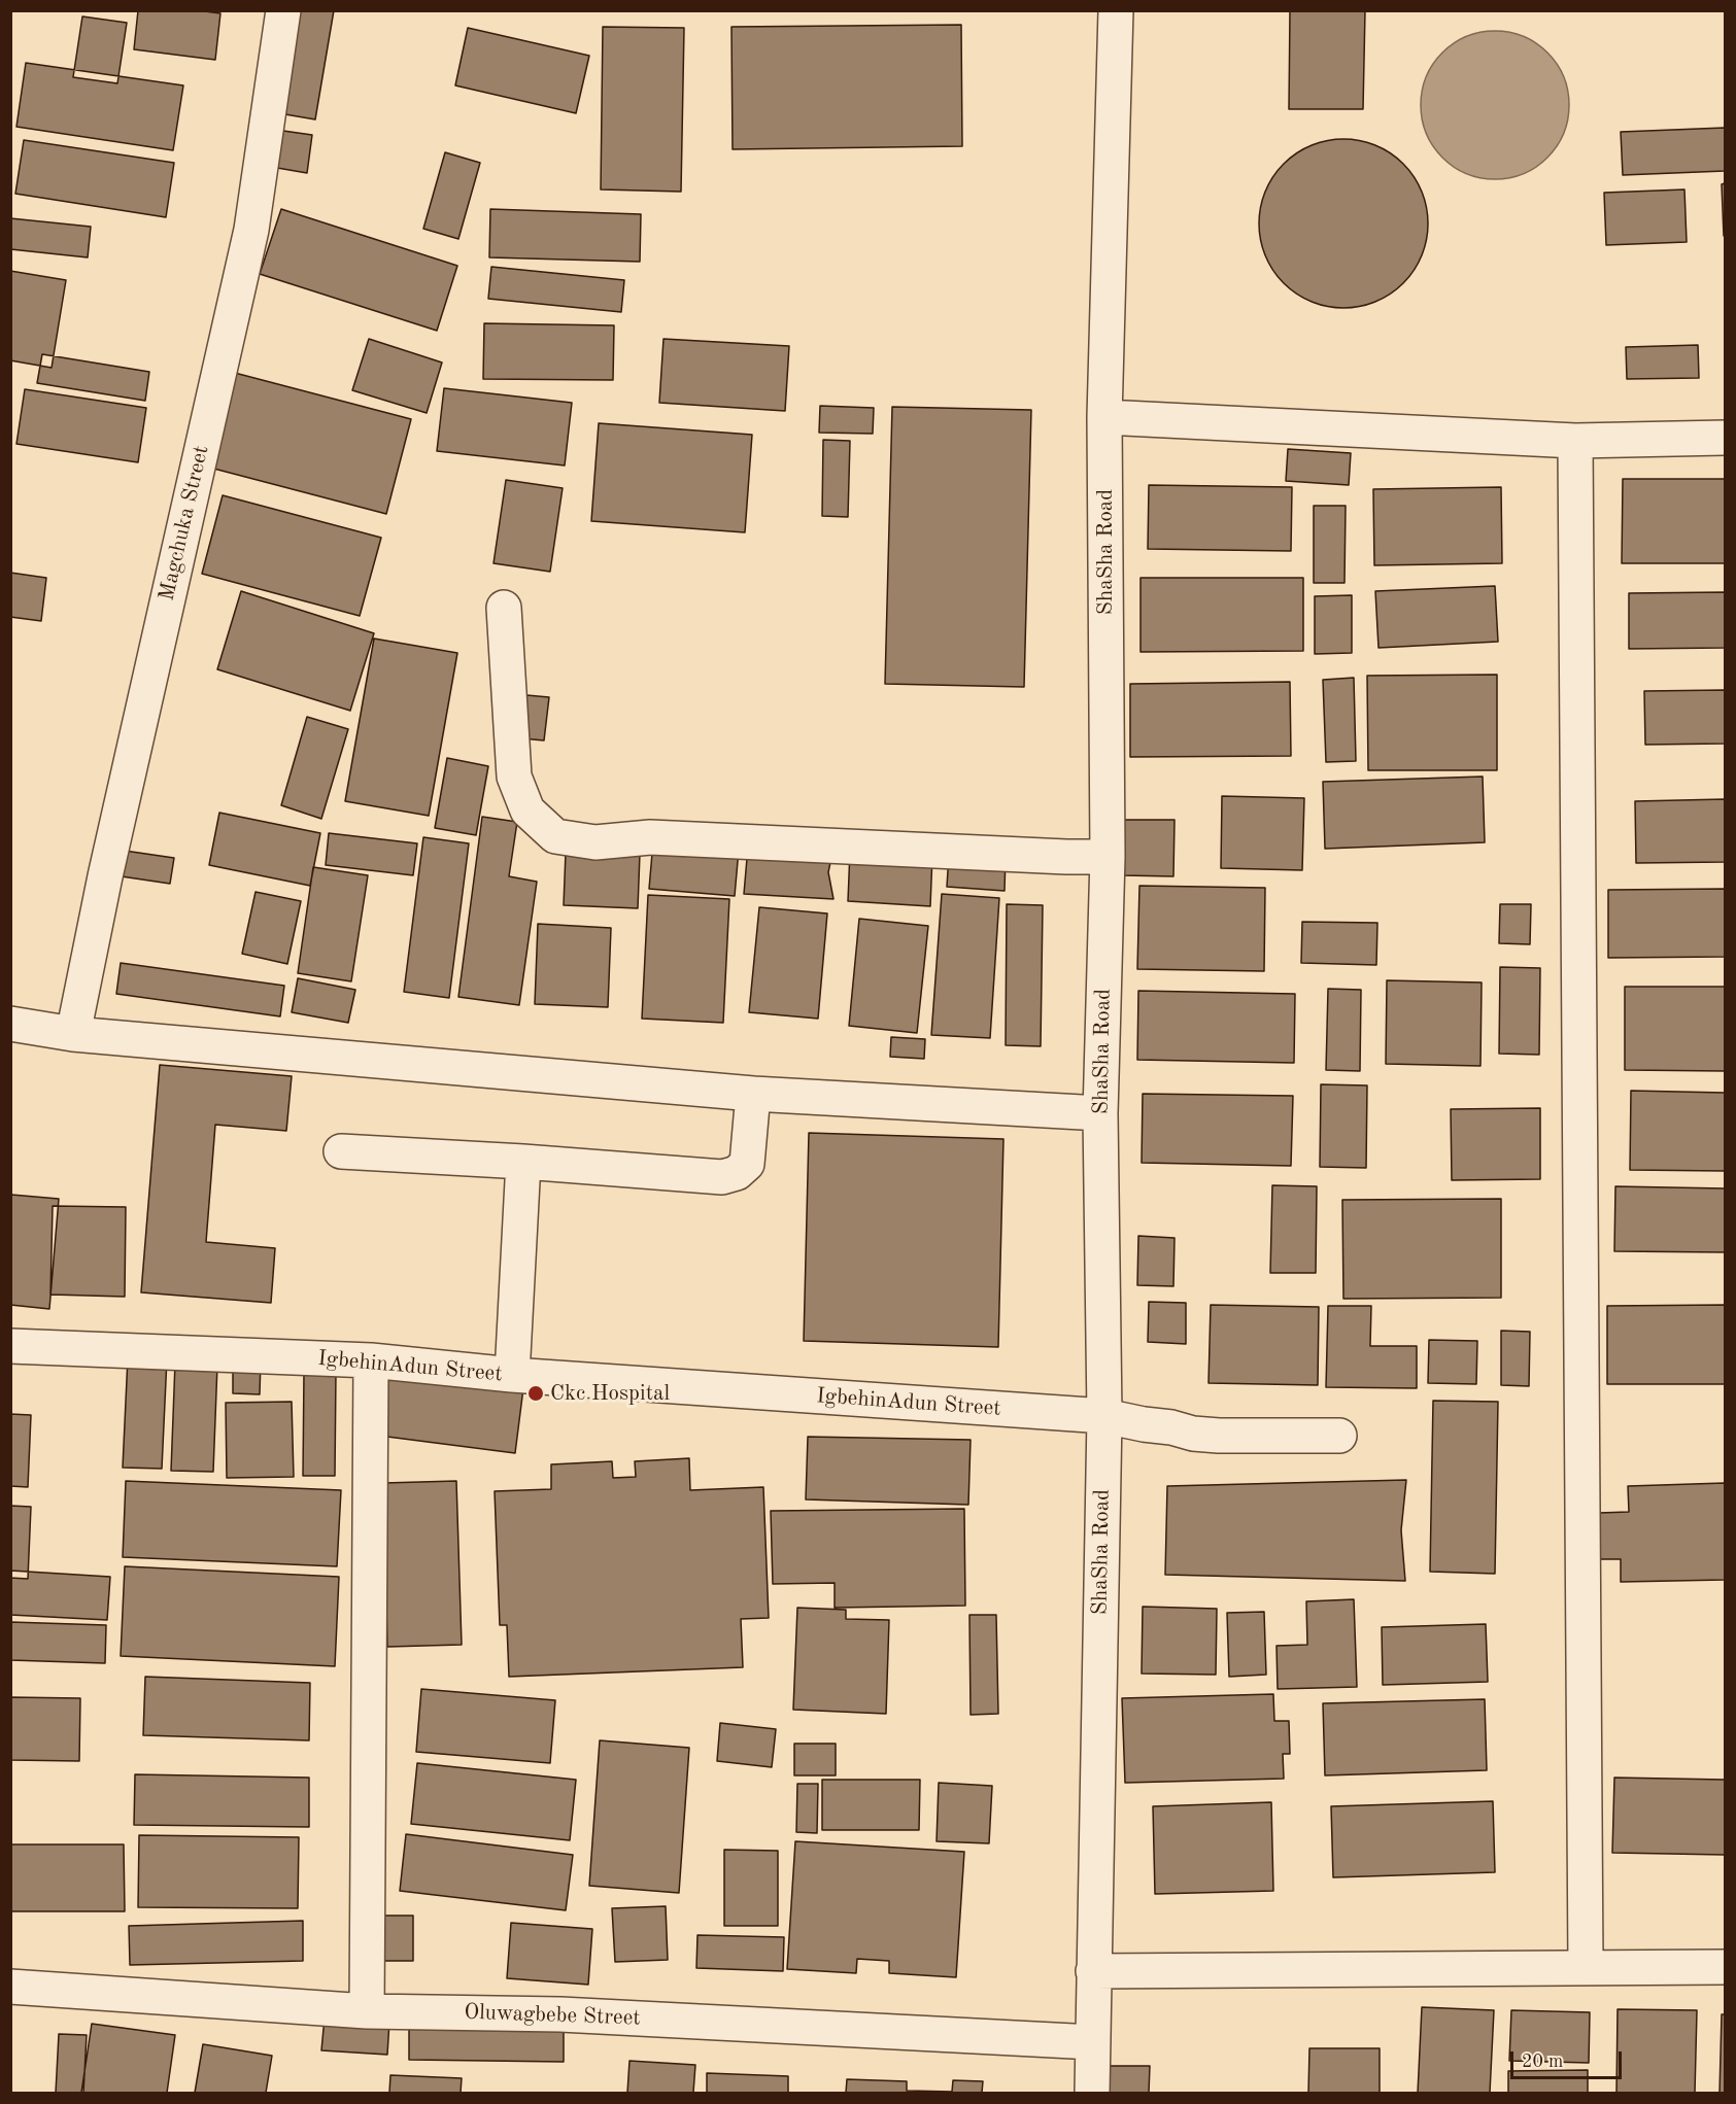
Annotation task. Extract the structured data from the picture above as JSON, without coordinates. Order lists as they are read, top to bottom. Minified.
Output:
{"streets":{"street":["Magchuka Street","ShaSha Road","IgbehinAdun Street","Oluwagbebe Street"]},"crossings":[["ShaSha Road","IgbehinAdun Street"],["ShaSha Road","Oluwagbebe Street"]],"places":["Ckc Hospital"],"scale_bar":"20 m"}
